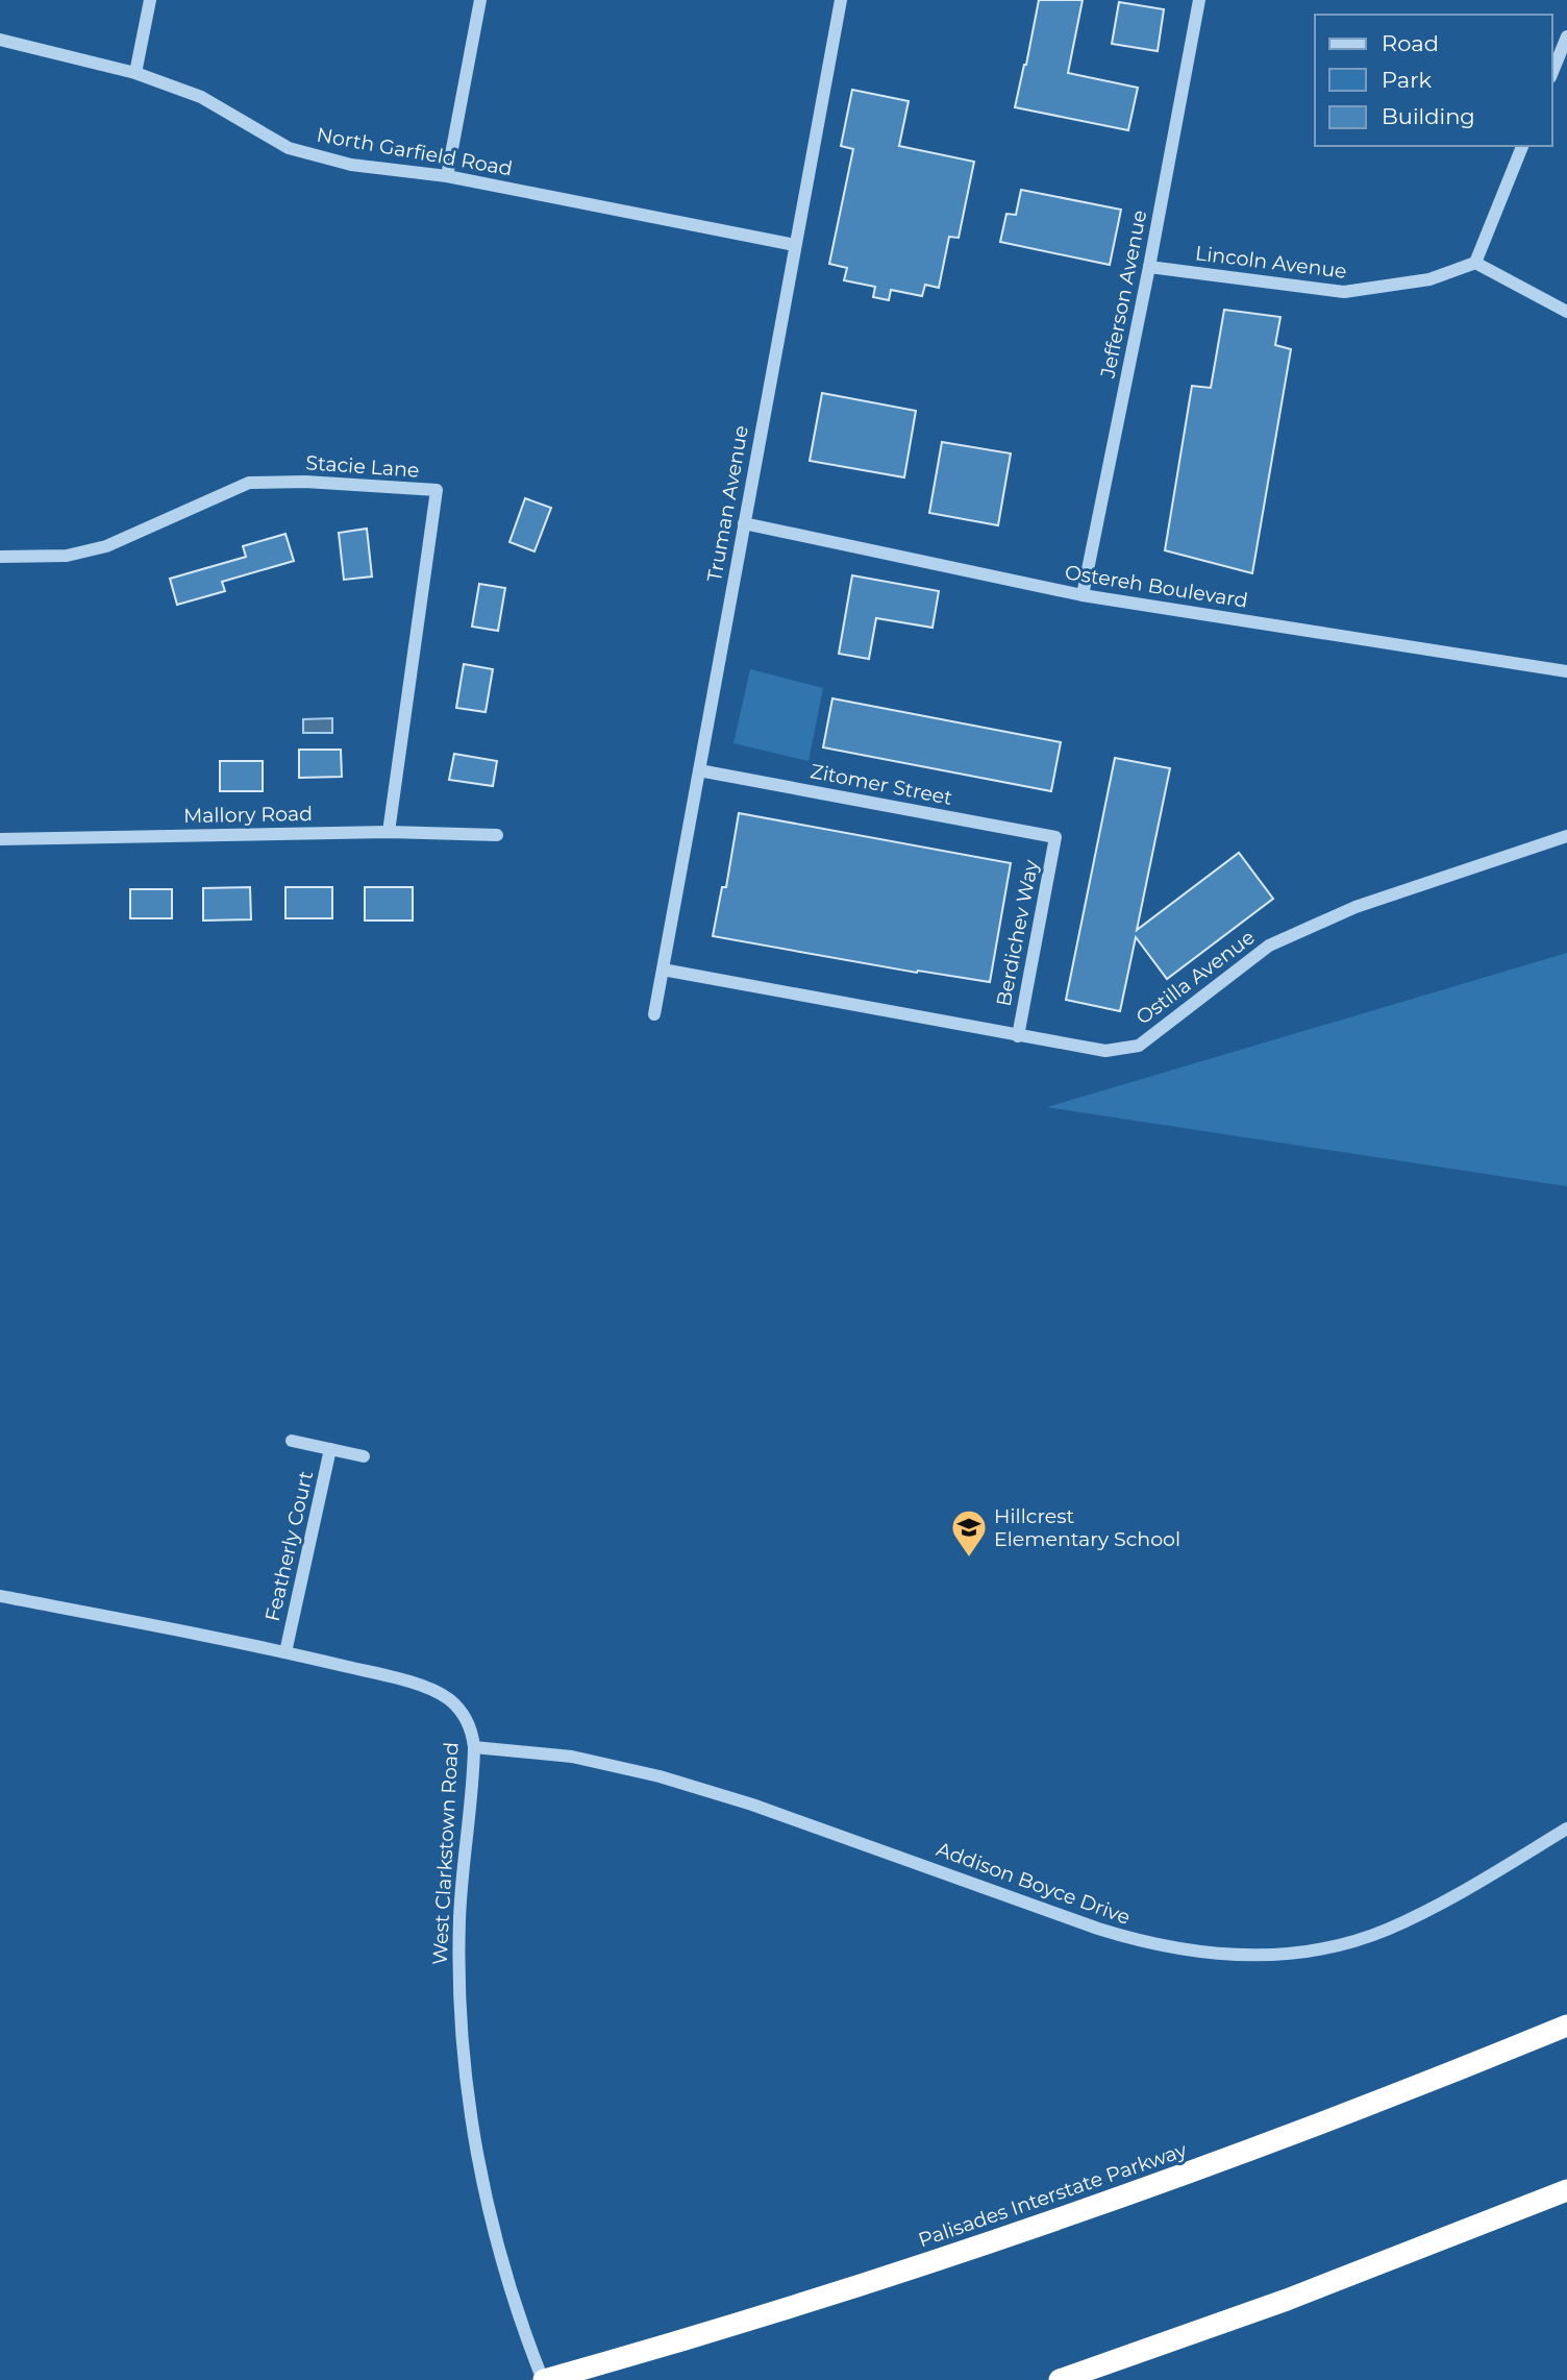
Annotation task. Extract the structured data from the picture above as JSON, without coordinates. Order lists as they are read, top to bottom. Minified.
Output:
{"streets":{"highway":["Palisades Interstate Parkway"],"street":["North Garfield Road","Lincoln Avenue","Jefferson Avenue","Stacie Lane","Truman Avenue","Ostereh Boulevard","Zitomer Street","Mallory Road","Berdichev Way","Ostilla Avenue","Featherly Court","West Clarkstown Road","Addison Boyce Drive"]},"crossings":[["North Garfield Road","Truman Avenue"],["Lincoln Avenue","Jefferson Avenue"],["Jefferson Avenue","Ostereh Boulevard"],["Stacie Lane","Mallory Road"],["Truman Avenue","Ostereh Boulevard"],["Truman Avenue","Zitomer Street"],["Truman Avenue","Ostilla Avenue"],["Zitomer Street","Berdichev Way"],["Berdichev Way","Ostilla Avenue"],["Featherly Court","West Clarkstown Road"],["West Clarkstown Road","Addison Boyce Drive"],["West Clarkstown Road","Palisades Interstate Parkway"]],"places":{"school or university":["Hillcrest Elementary School"]},"legend":["Road","Park","Building"]}
